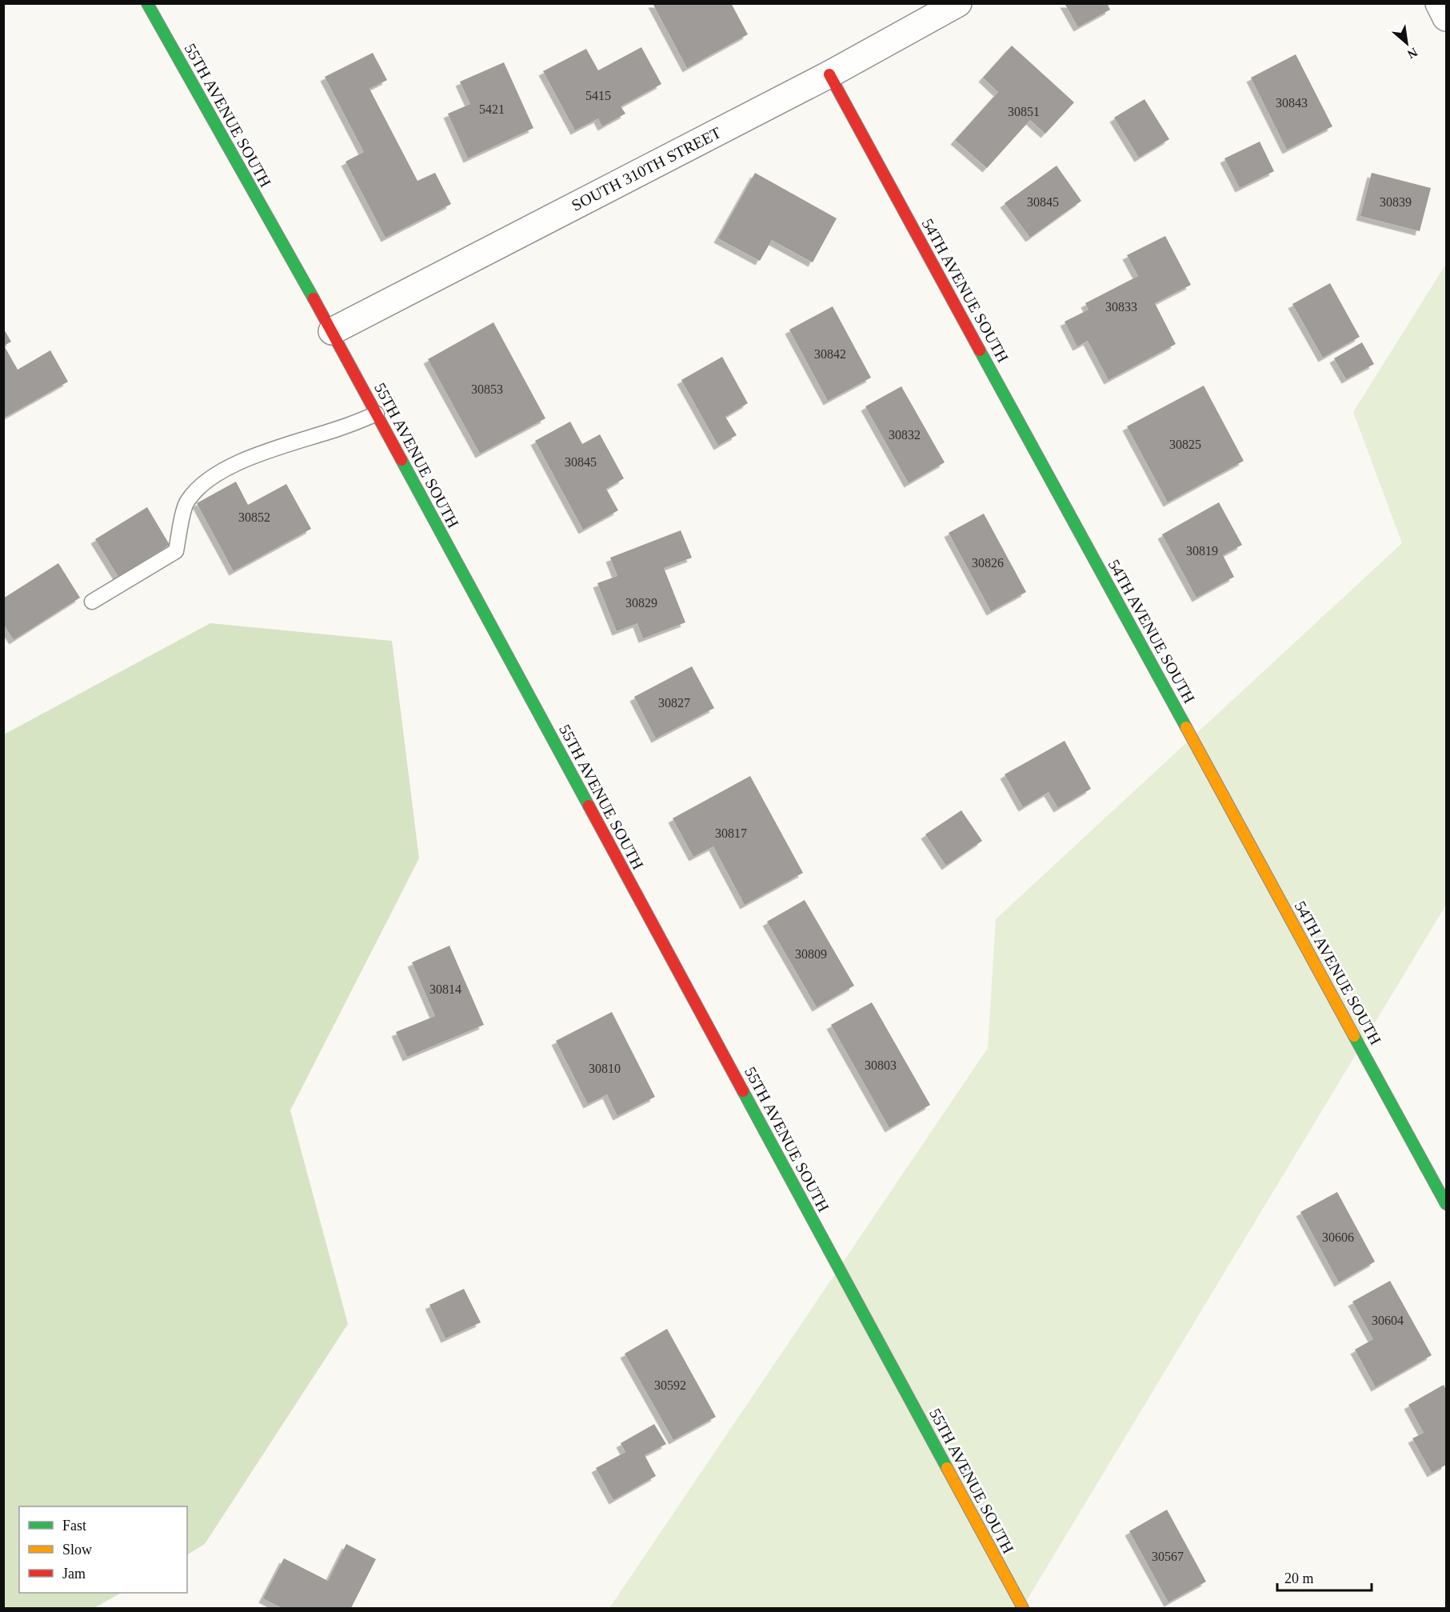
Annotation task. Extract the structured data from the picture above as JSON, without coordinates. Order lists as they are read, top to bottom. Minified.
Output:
{"streets":{"street":["55TH AVENUE SOUTH","SOUTH 310TH STREET","54TH AVENUE SOUTH"]},"crossings":[["55TH AVENUE SOUTH","SOUTH 310TH STREET"],["SOUTH 310TH STREET","54TH AVENUE SOUTH"]],"house_numbers":["5415","30843","5421","30851","30845","30839","30833","30842","30853","30832","30825","30845","30852","30819","30826","30829","30827","30817","30809","30814","30803","30810","30606","30604","30592","30567"],"legend":["Fast","Slow","Jam"],"scale_bar":"20 m","north":"bottom right"}
